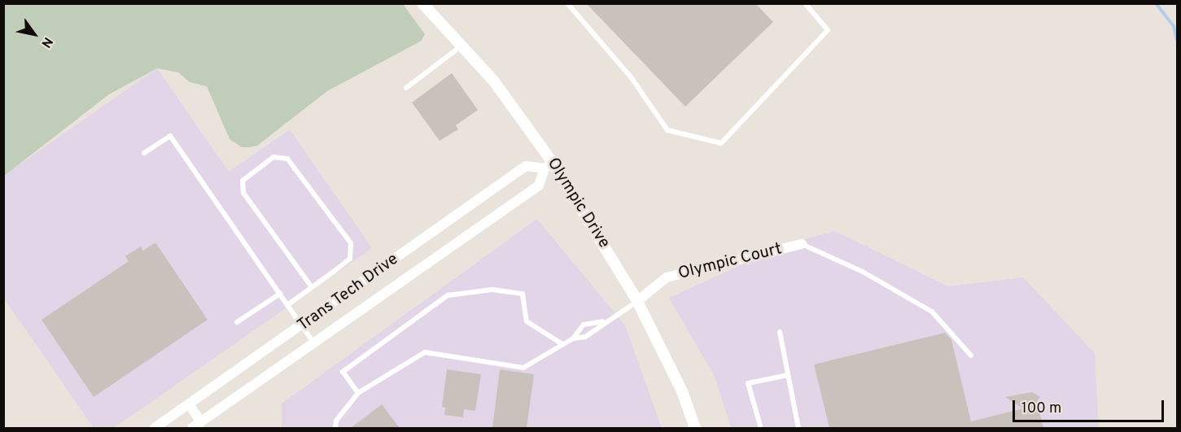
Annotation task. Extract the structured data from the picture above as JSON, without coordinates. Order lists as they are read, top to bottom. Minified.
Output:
{"streets":{"street":["Olympic Drive","Olympic Court","Trans Tech Drive"]},"crossings":[["Olympic Drive","Olympic Court"],["Olympic Drive","Trans Tech Drive"]],"scale_bar":"100 m","north":"bottom right"}
